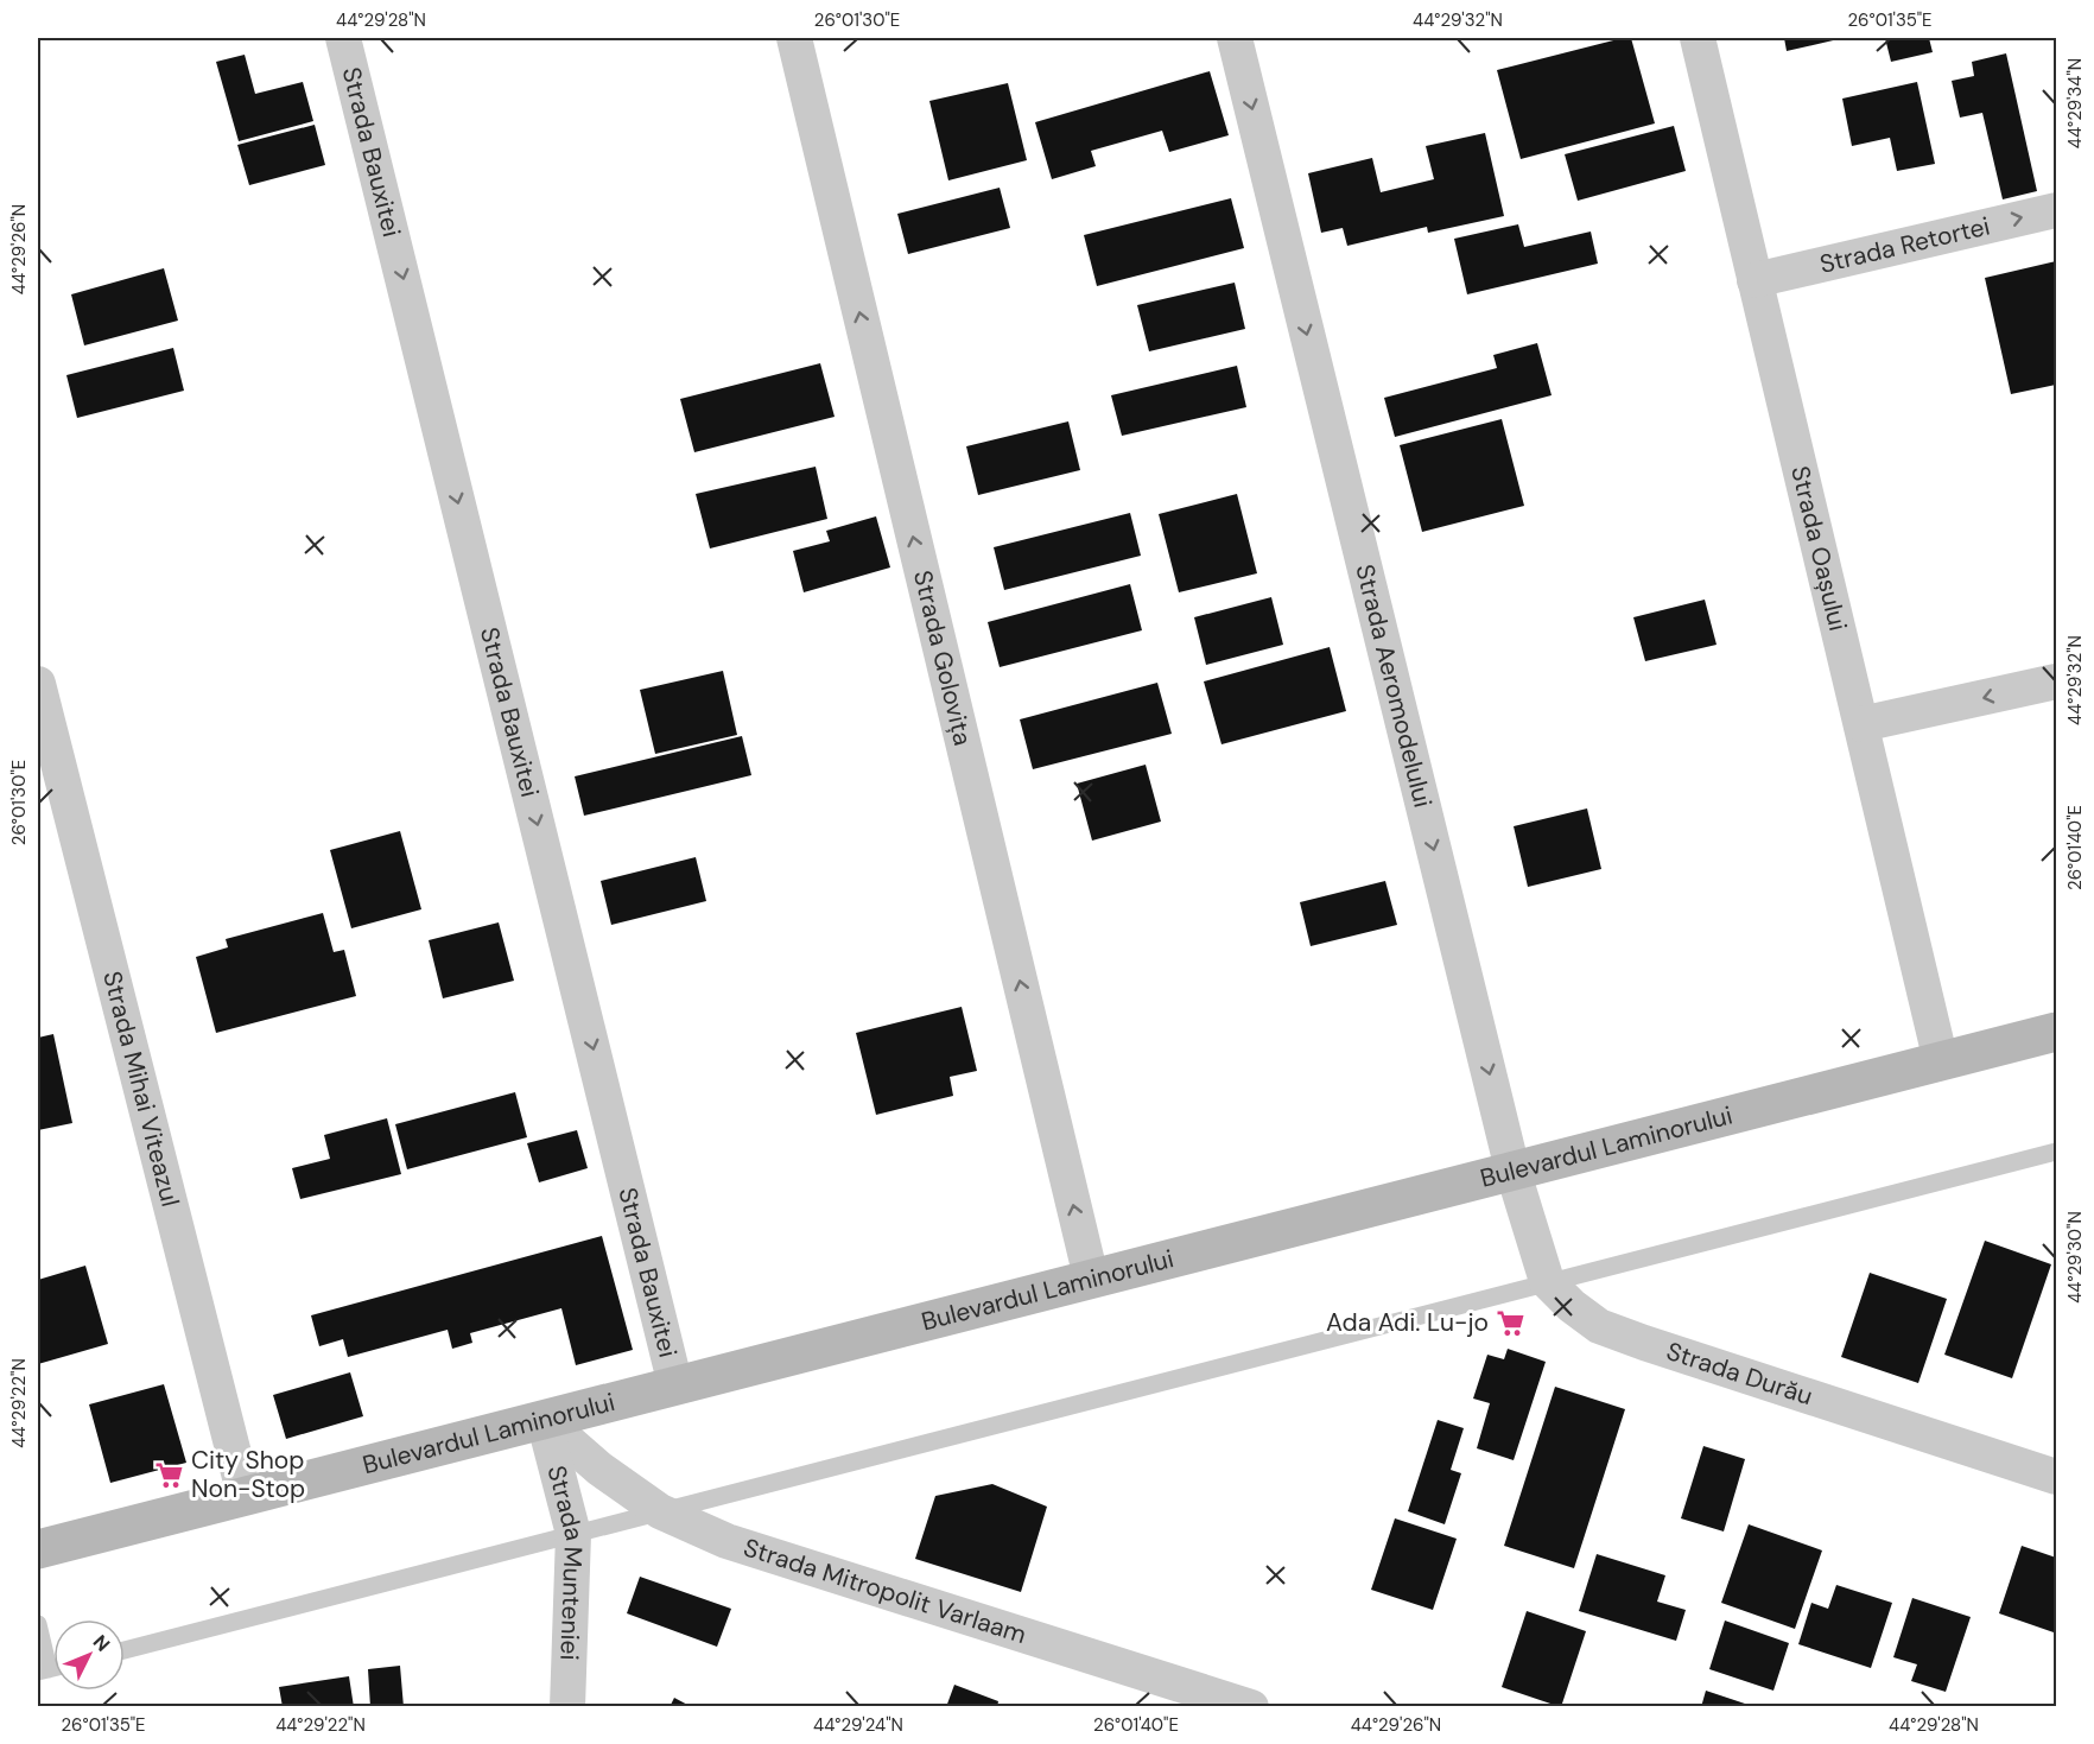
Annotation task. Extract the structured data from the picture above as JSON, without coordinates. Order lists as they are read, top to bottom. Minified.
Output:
{"streets":{"street":["Strada Bauxitei","Strada Retortei","Strada Oașului","Strada Golovița","Strada Aeromodelului","Strada Mihai Viteazul","Bulevardul Laminorului","Strada Durău","Strada Munteniei","Strada Mitropolit Varlaam"]},"crossings":[["Strada Bauxitei","Bulevardul Laminorului"],["Strada Retortei","Strada Oașului"],["Strada Oașului","Bulevardul Laminorului"],["Strada Golovița","Bulevardul Laminorului"],["Strada Aeromodelului","Bulevardul Laminorului"],["Strada Aeromodelului","Strada Durău"],["Strada Mihai Viteazul","Bulevardul Laminorului"],["Bulevardul Laminorului","Strada Durău"],["Bulevardul Laminorului","Strada Munteniei"],["Bulevardul Laminorului","Strada Mitropolit Varlaam"],["Strada Munteniei","Strada Mitropolit Varlaam"]],"one_way":["Strada Bauxitei","Strada Retortei","Strada Golovița","Strada Aeromodelului"],"places":{"supermarket":["Ada Adi. Lu-jo","City Shop Non-Stop"]},"north":"top right","coordinates":["44°29'28\"N","26°01'30\"E","44°29'32\"N","26°01'35\"E","44°29'34\"N","44°29'26\"N","26°01'40\"E","44°29'30\"N","44°29'22\"N","44°29'24\"N"]}
